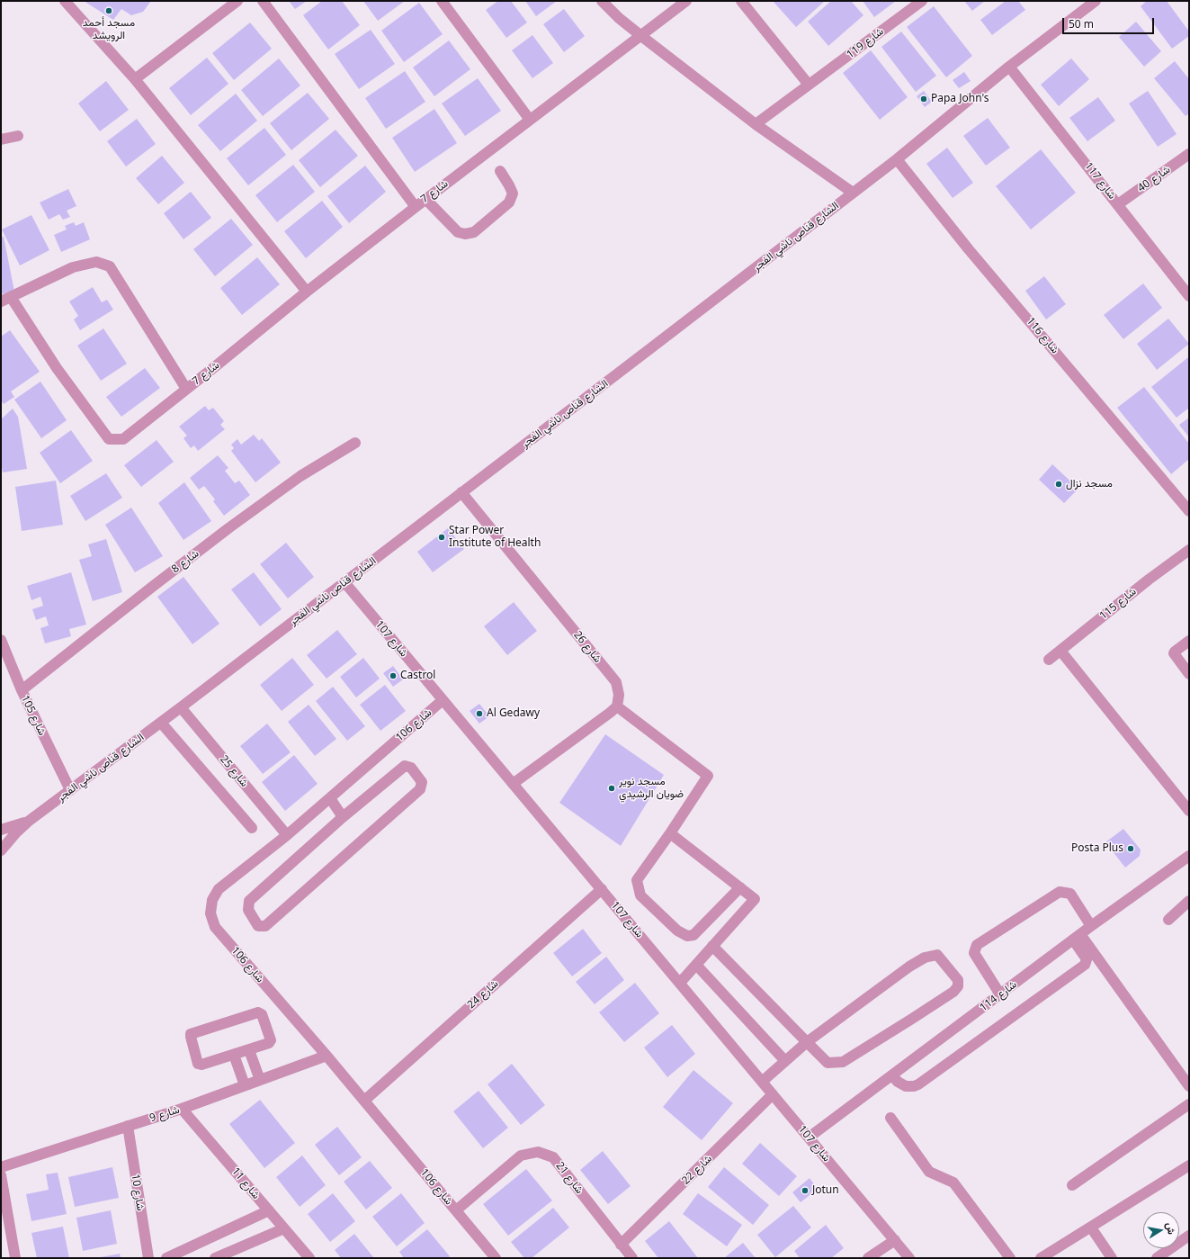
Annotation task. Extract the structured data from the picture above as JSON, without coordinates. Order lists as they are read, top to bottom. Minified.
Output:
{"streets":{"street":["شارع 119","شارع 40","شارع 117","شارع 7","الشارع قناص ناشي الفجر","شارع 116","شارع 8","شارع 115","شارع 107","شارع 26","شارع 105","شارع 106","شارع 25","شارع 24","شارع 114","شارع 9","شارع 22","شارع 21","شارع 11","شارع 10"]},"crossings":[["شارع 40","شارع 117"],["شارع 117","الشارع قناص ناشي الفجر"],["الشارع قناص ناشي الفجر","شارع 116"],["الشارع قناص ناشي الفجر","شارع 107"],["الشارع قناص ناشي الفجر","شارع 26"],["الشارع قناص ناشي الفجر","شارع 105"],["الشارع قناص ناشي الفجر","شارع 25"],["شارع 8","شارع 105"],["شارع 107","شارع 106"],["شارع 107","شارع 24"],["شارع 107","شارع 114"],["شارع 107","شارع 22"],["شارع 106","شارع 25"],["شارع 106","شارع 24"],["شارع 106","شارع 9"],["شارع 106","شارع 21"],["شارع 9","شارع 11"],["شارع 9","شارع 10"],["شارع 22","شارع 21"]],"places":["مسجد أحمد الرويشد","Papa John's","مسجد نزال","Star Power Institute of Health","Castrol","Al Gedawy","مسجد نوير ضويان الرشيدي","Posta Plus","Jotun"],"scale_bar":"50 m","north":"right"}
